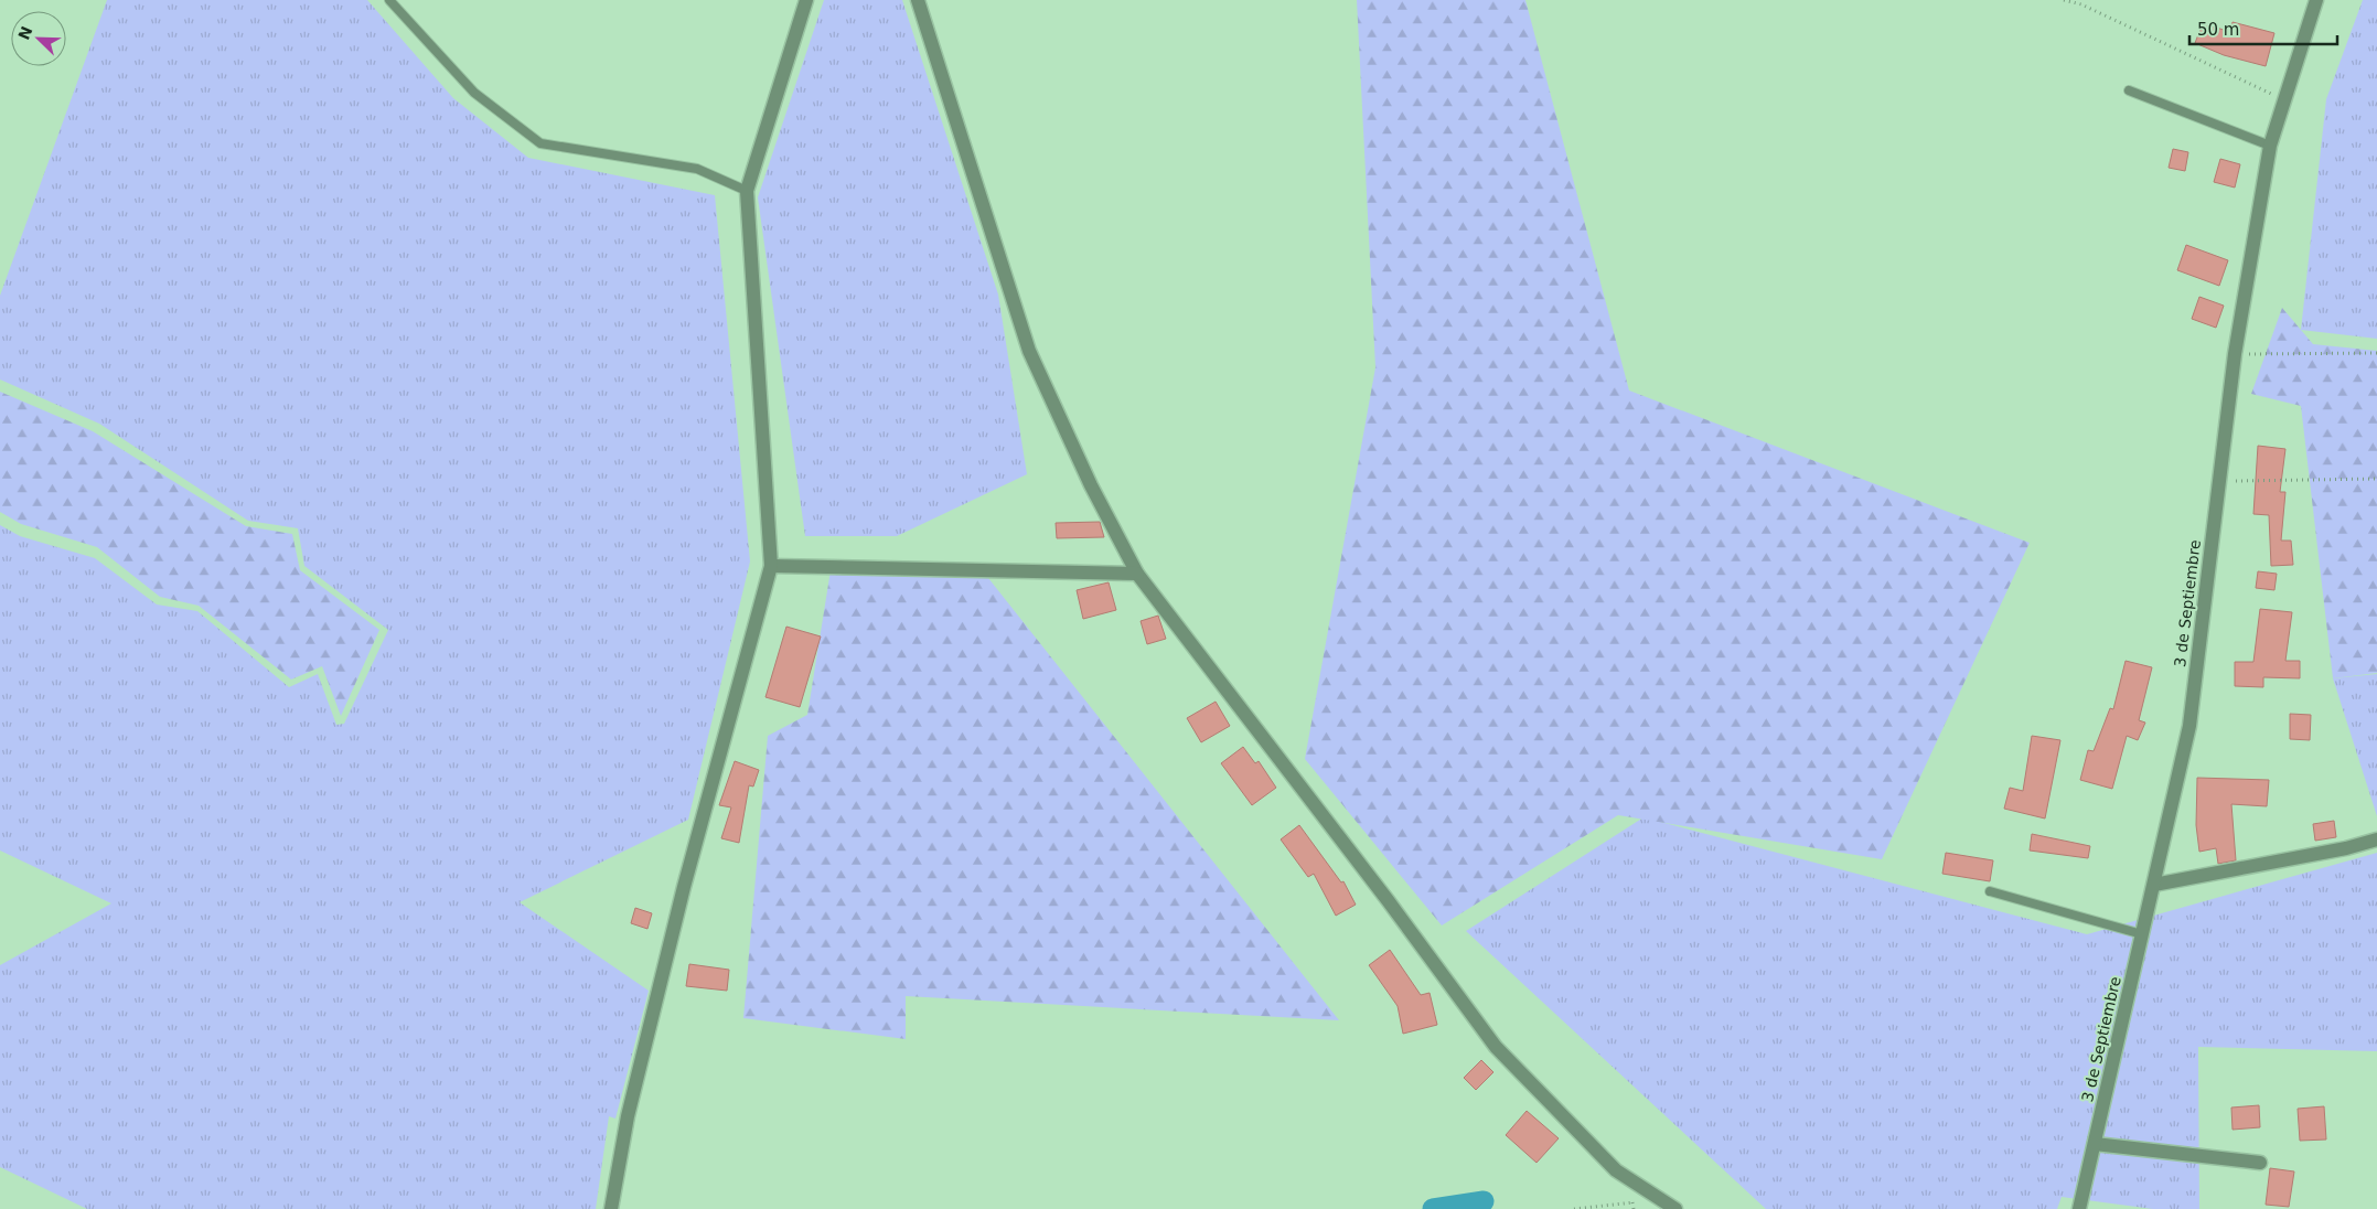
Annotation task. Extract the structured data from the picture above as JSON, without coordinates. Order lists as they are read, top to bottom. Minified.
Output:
{"streets":{"street":["3 de Septiembre"]},"scale_bar":"50 m","north":"top left"}
